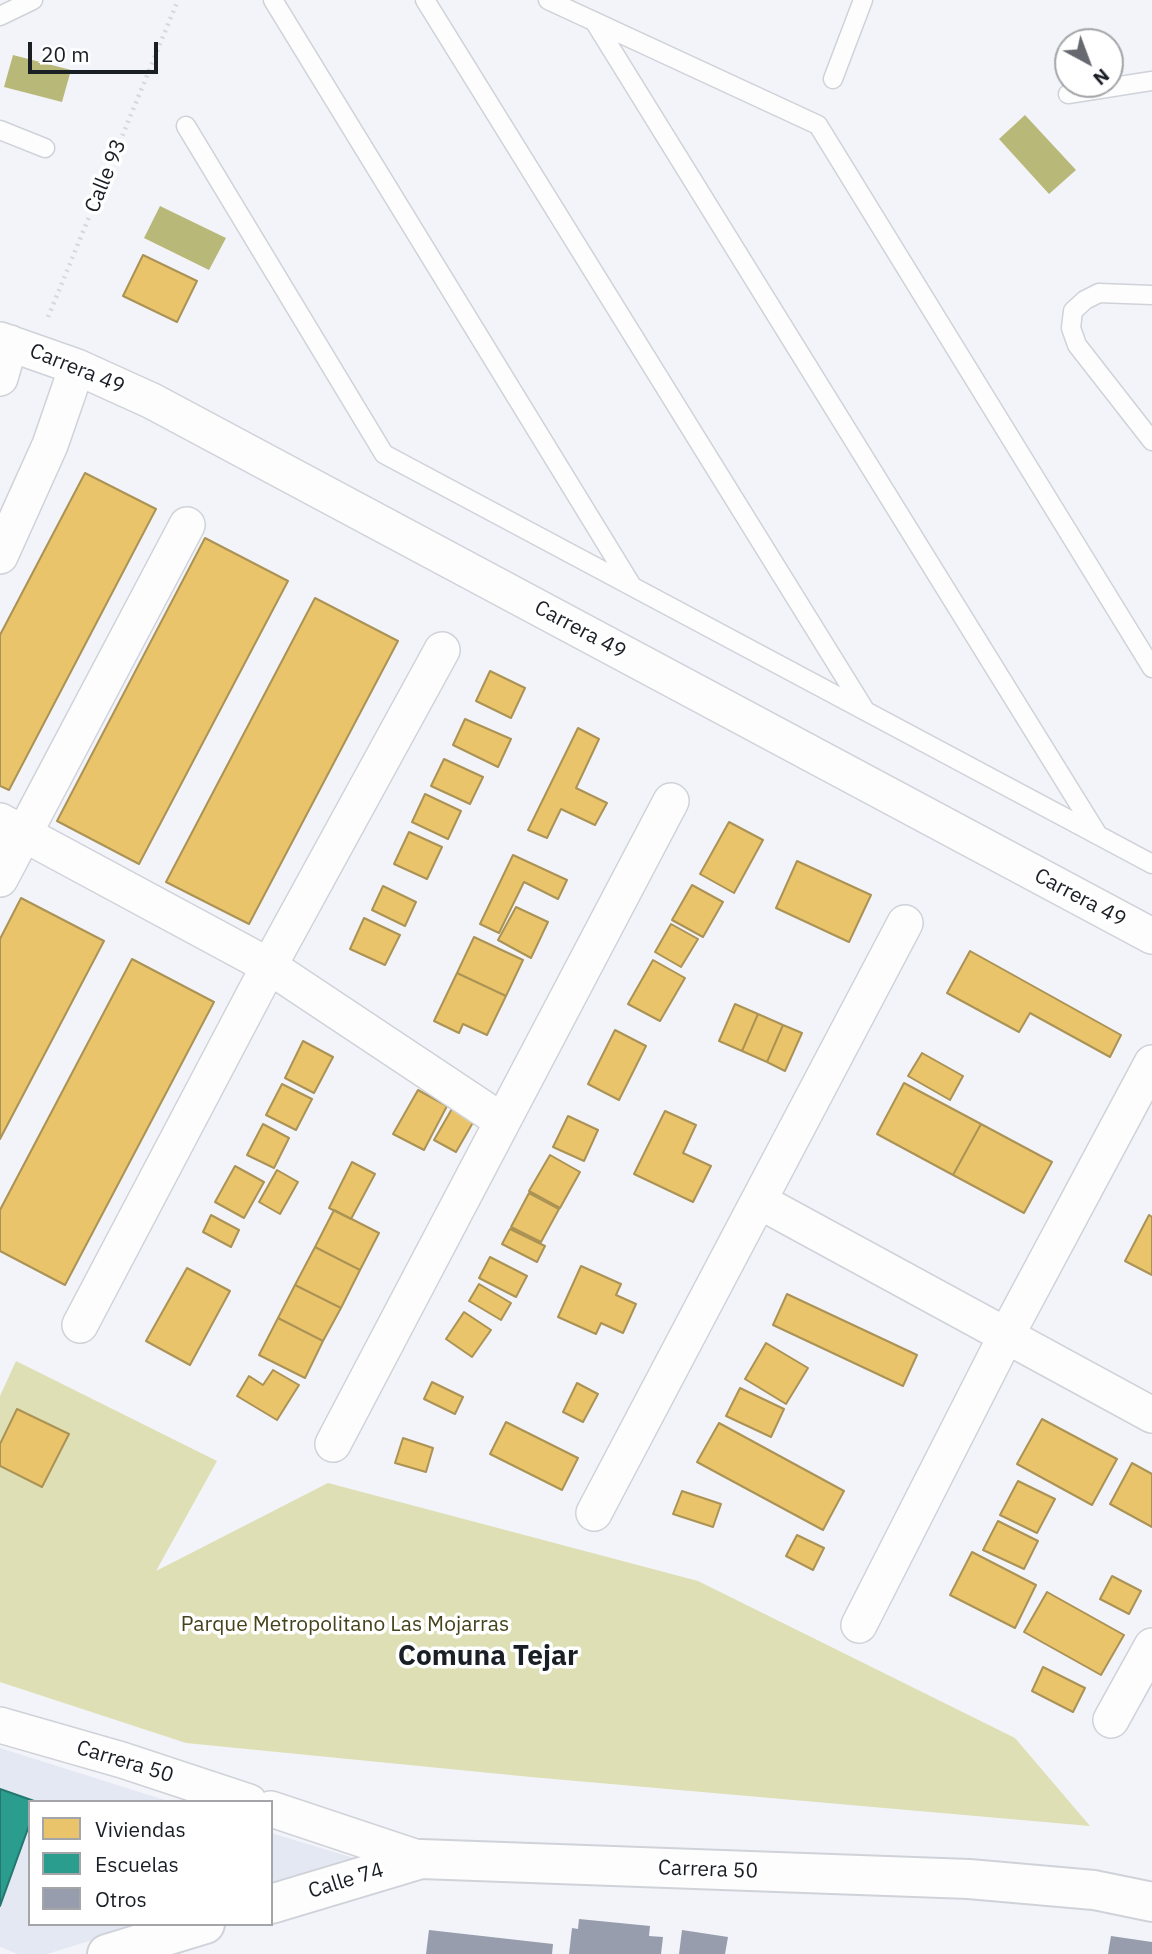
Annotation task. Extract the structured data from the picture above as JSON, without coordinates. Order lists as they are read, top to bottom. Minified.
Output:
{"streets":{"street":["Carrera 49","Carrera 50","Calle 74"],"path":["Calle 93"]},"crossings":[["Calle 93","Carrera 49"],["Carrera 50","Calle 74"]],"districts":["Comuna Tejar"],"parks":["Parque Metropolitano Las Mojarras"],"legend":["Viviendas","Escuelas","Otros"],"scale_bar":"20 m","north":"bottom right"}
